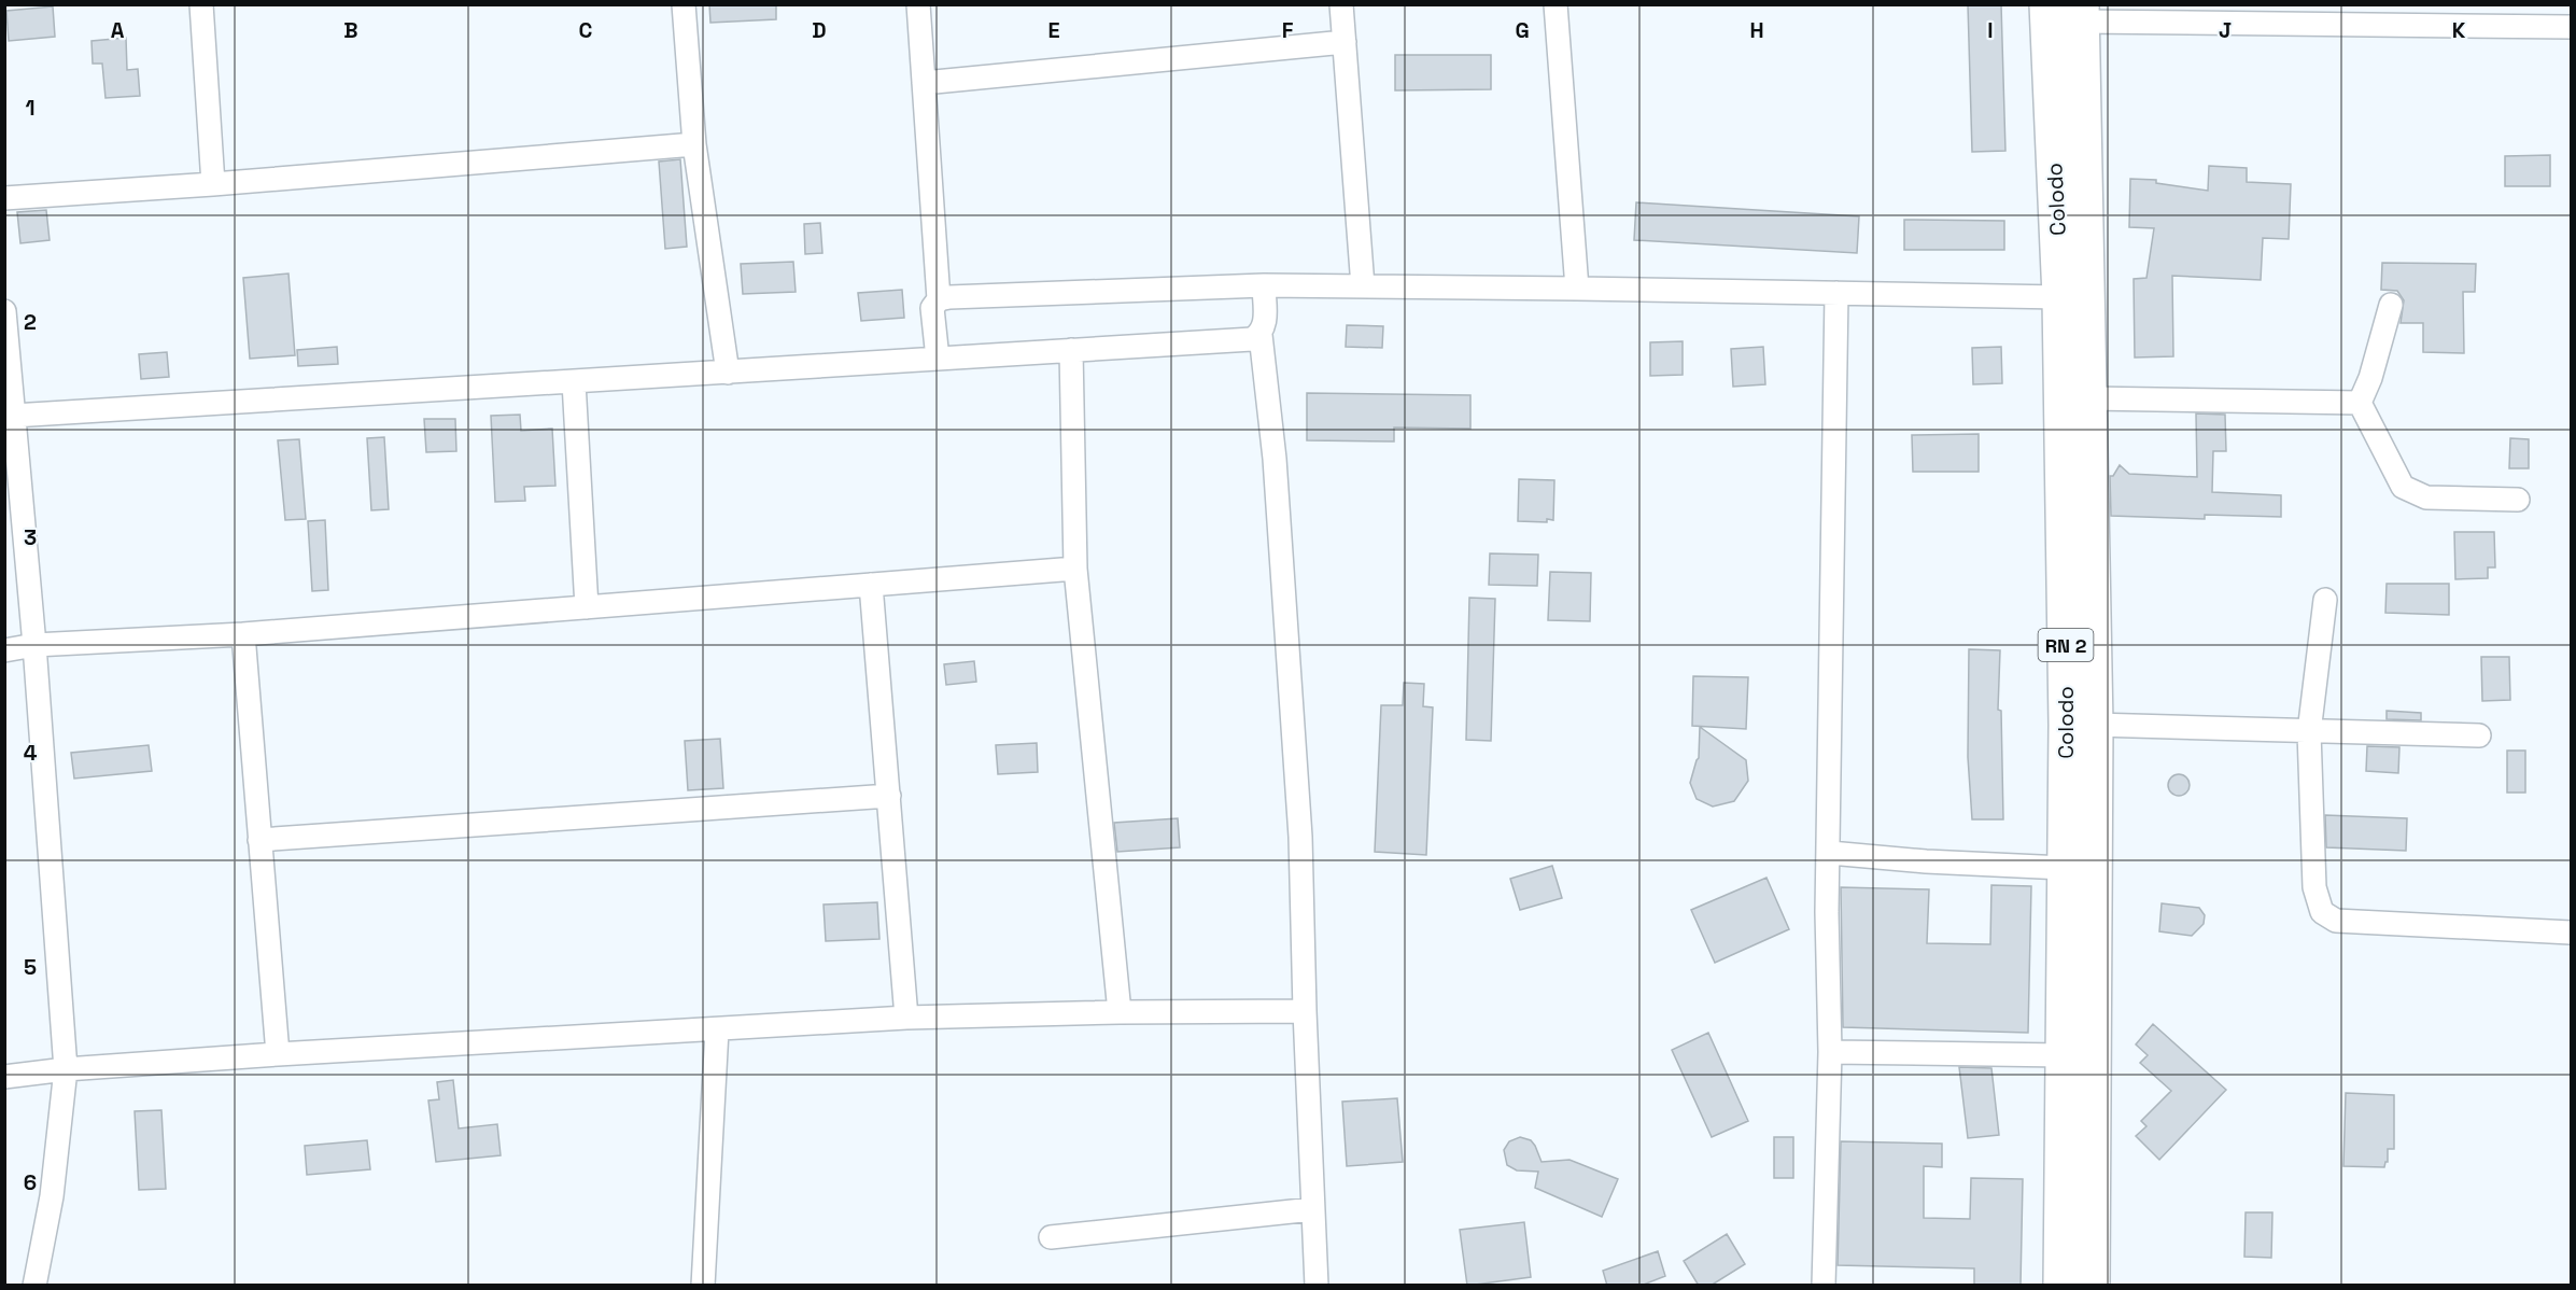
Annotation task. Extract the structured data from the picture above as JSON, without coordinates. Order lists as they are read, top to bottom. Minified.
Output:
{"streets":{"main road":["Colodo","RN 2"]},"grid":{"columns":["A","B","C","D","E","F","G","H","I","J","K"],"rows":["1","2","3","4","5","6"]}}
